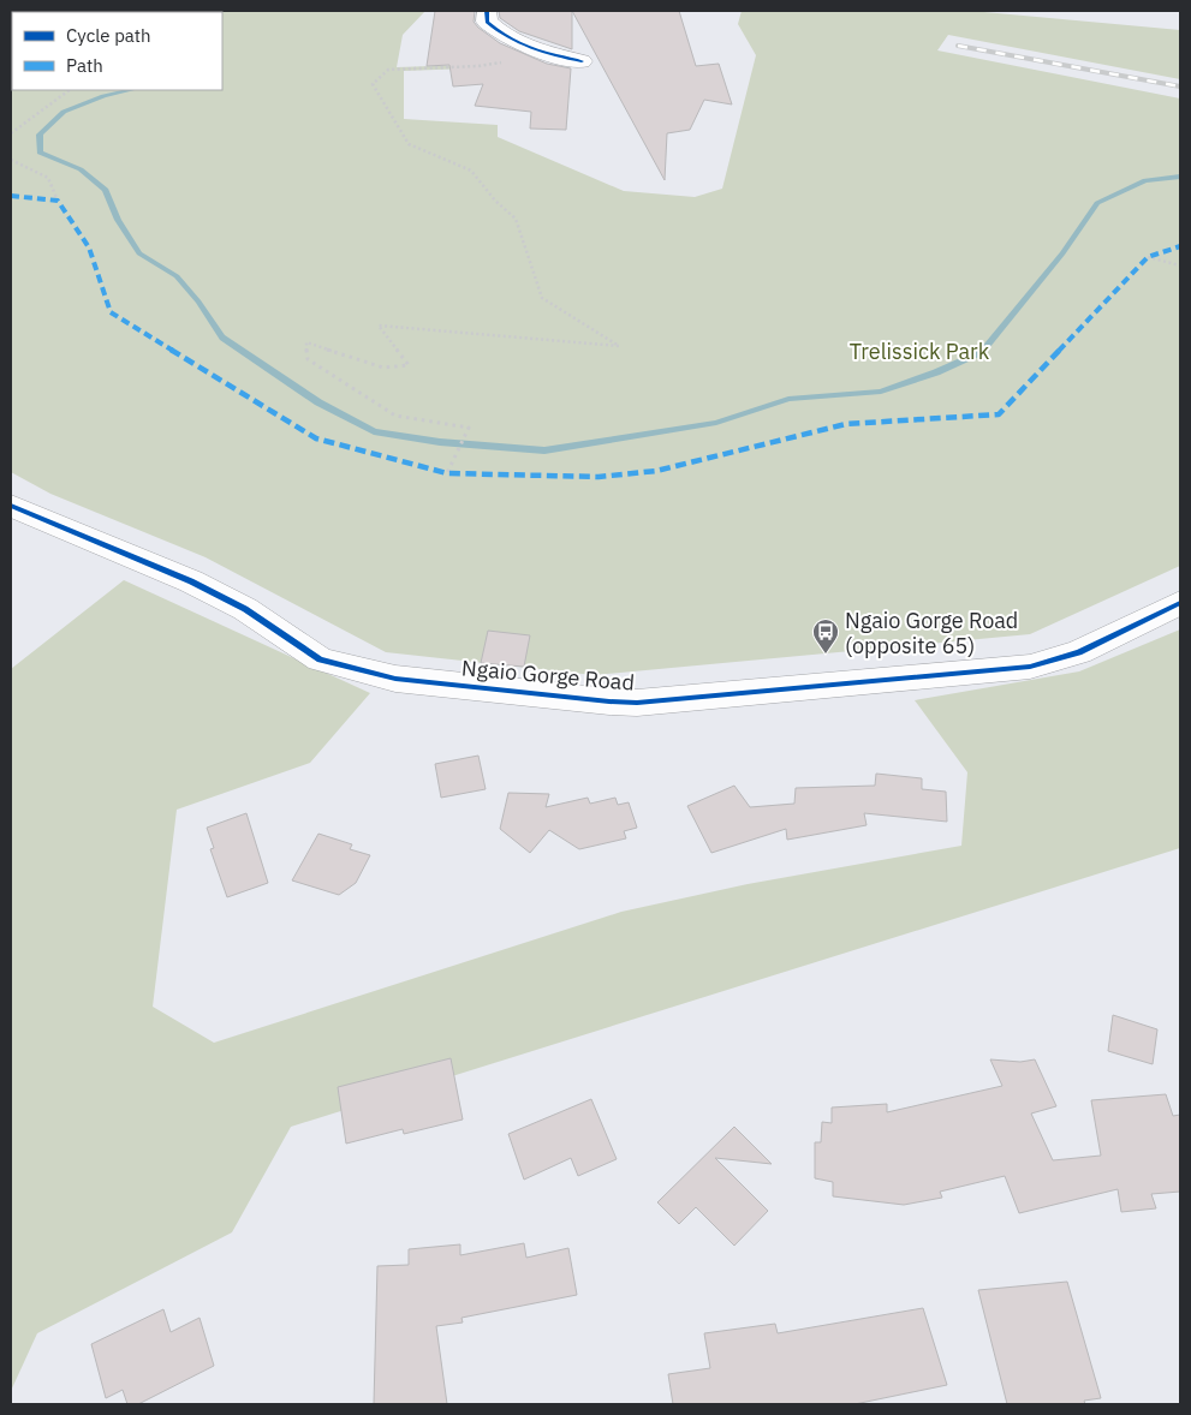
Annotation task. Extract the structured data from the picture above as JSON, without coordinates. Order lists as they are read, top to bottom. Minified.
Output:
{"streets":{"main road":["Ngaio Gorge Road"]},"parks":["Trelissick Park"],"places":{"bus stop":["Ngaio Gorge Road (opposite 65)"]},"legend":["Cycle path","Path"]}
